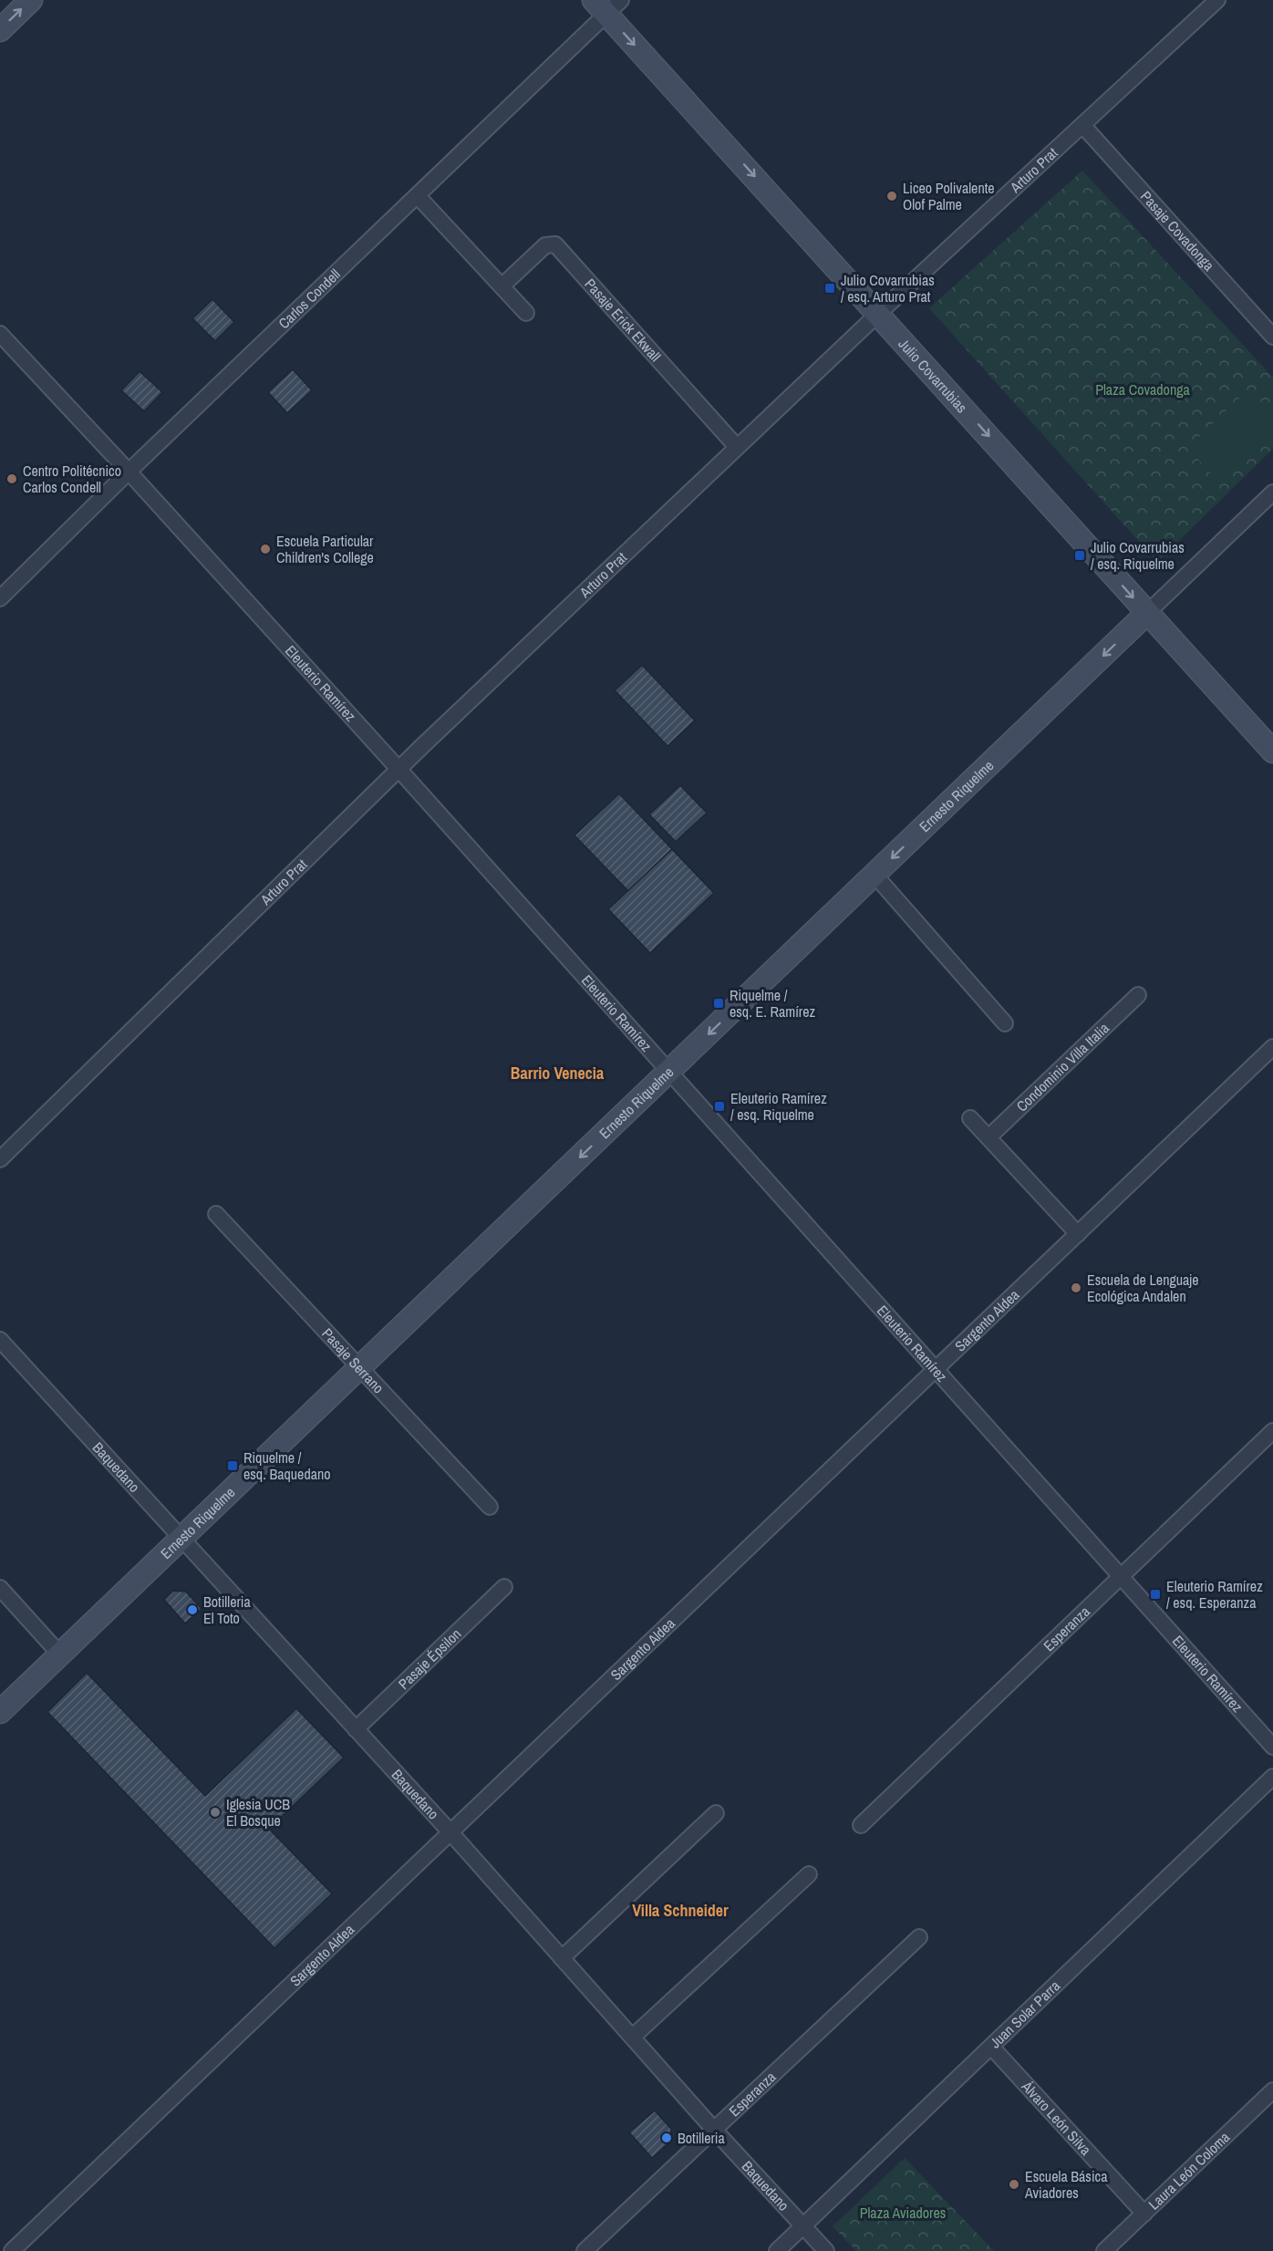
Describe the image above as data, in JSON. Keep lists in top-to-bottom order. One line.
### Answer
{"streets":{"street":["Arturo Prat","Pasaje Covadonga","Carlos Condell","Pasaje Erick Ekwall","Julio Covarrubias","Eleuterio Ramírez","Ernesto Riquelme","Condominio Villa Italia","Sargento Aldea","Pasaje Serrano","Baquedano","Esperanza","Pasaje Épsilon","Juan Solar Parra","Álvaro León Silva","Laura León Coloma"]},"crossings":[["Arturo Prat","Pasaje Covadonga"],["Arturo Prat","Pasaje Erick Ekwall"],["Arturo Prat","Julio Covarrubias"],["Arturo Prat","Eleuterio Ramírez"],["Carlos Condell","Julio Covarrubias"],["Carlos Condell","Eleuterio Ramírez"],["Julio Covarrubias","Ernesto Riquelme"],["Eleuterio Ramírez","Ernesto Riquelme"],["Eleuterio Ramírez","Sargento Aldea"],["Eleuterio Ramírez","Esperanza"],["Ernesto Riquelme","Pasaje Serrano"],["Ernesto Riquelme","Baquedano"],["Sargento Aldea","Baquedano"],["Baquedano","Esperanza"],["Baquedano","Pasaje Épsilon"],["Baquedano","Juan Solar Parra"],["Juan Solar Parra","Álvaro León Silva"],["Álvaro León Silva","Laura León Coloma"]],"one_way":["Julio Covarrubias","Ernesto Riquelme"],"districts":["Barrio Venecia","Villa Schneider"],"parks":["Plaza Covadonga","Plaza Aviadores"],"places":{"other":["Liceo Polivalente Olof Palme","Centro Politécnico Carlos Condell","Escuela Particular Children's College","Escuela de Lenguaje Ecológica Andalen","Botilleria El Toto","Iglesia UCB El Bosque","Botilleria","Escuela Básica Aviadores"],"transit":["Julio Covarrubias / esq. Arturo Prat","Julio Covarrubias / esq. Riquelme","Riquelme / esq. E. Ramírez","Eleuterio Ramírez / esq. Riquelme","Riquelme / esq. Baquedano","Eleuterio Ramírez / esq. Esperanza"]}}
